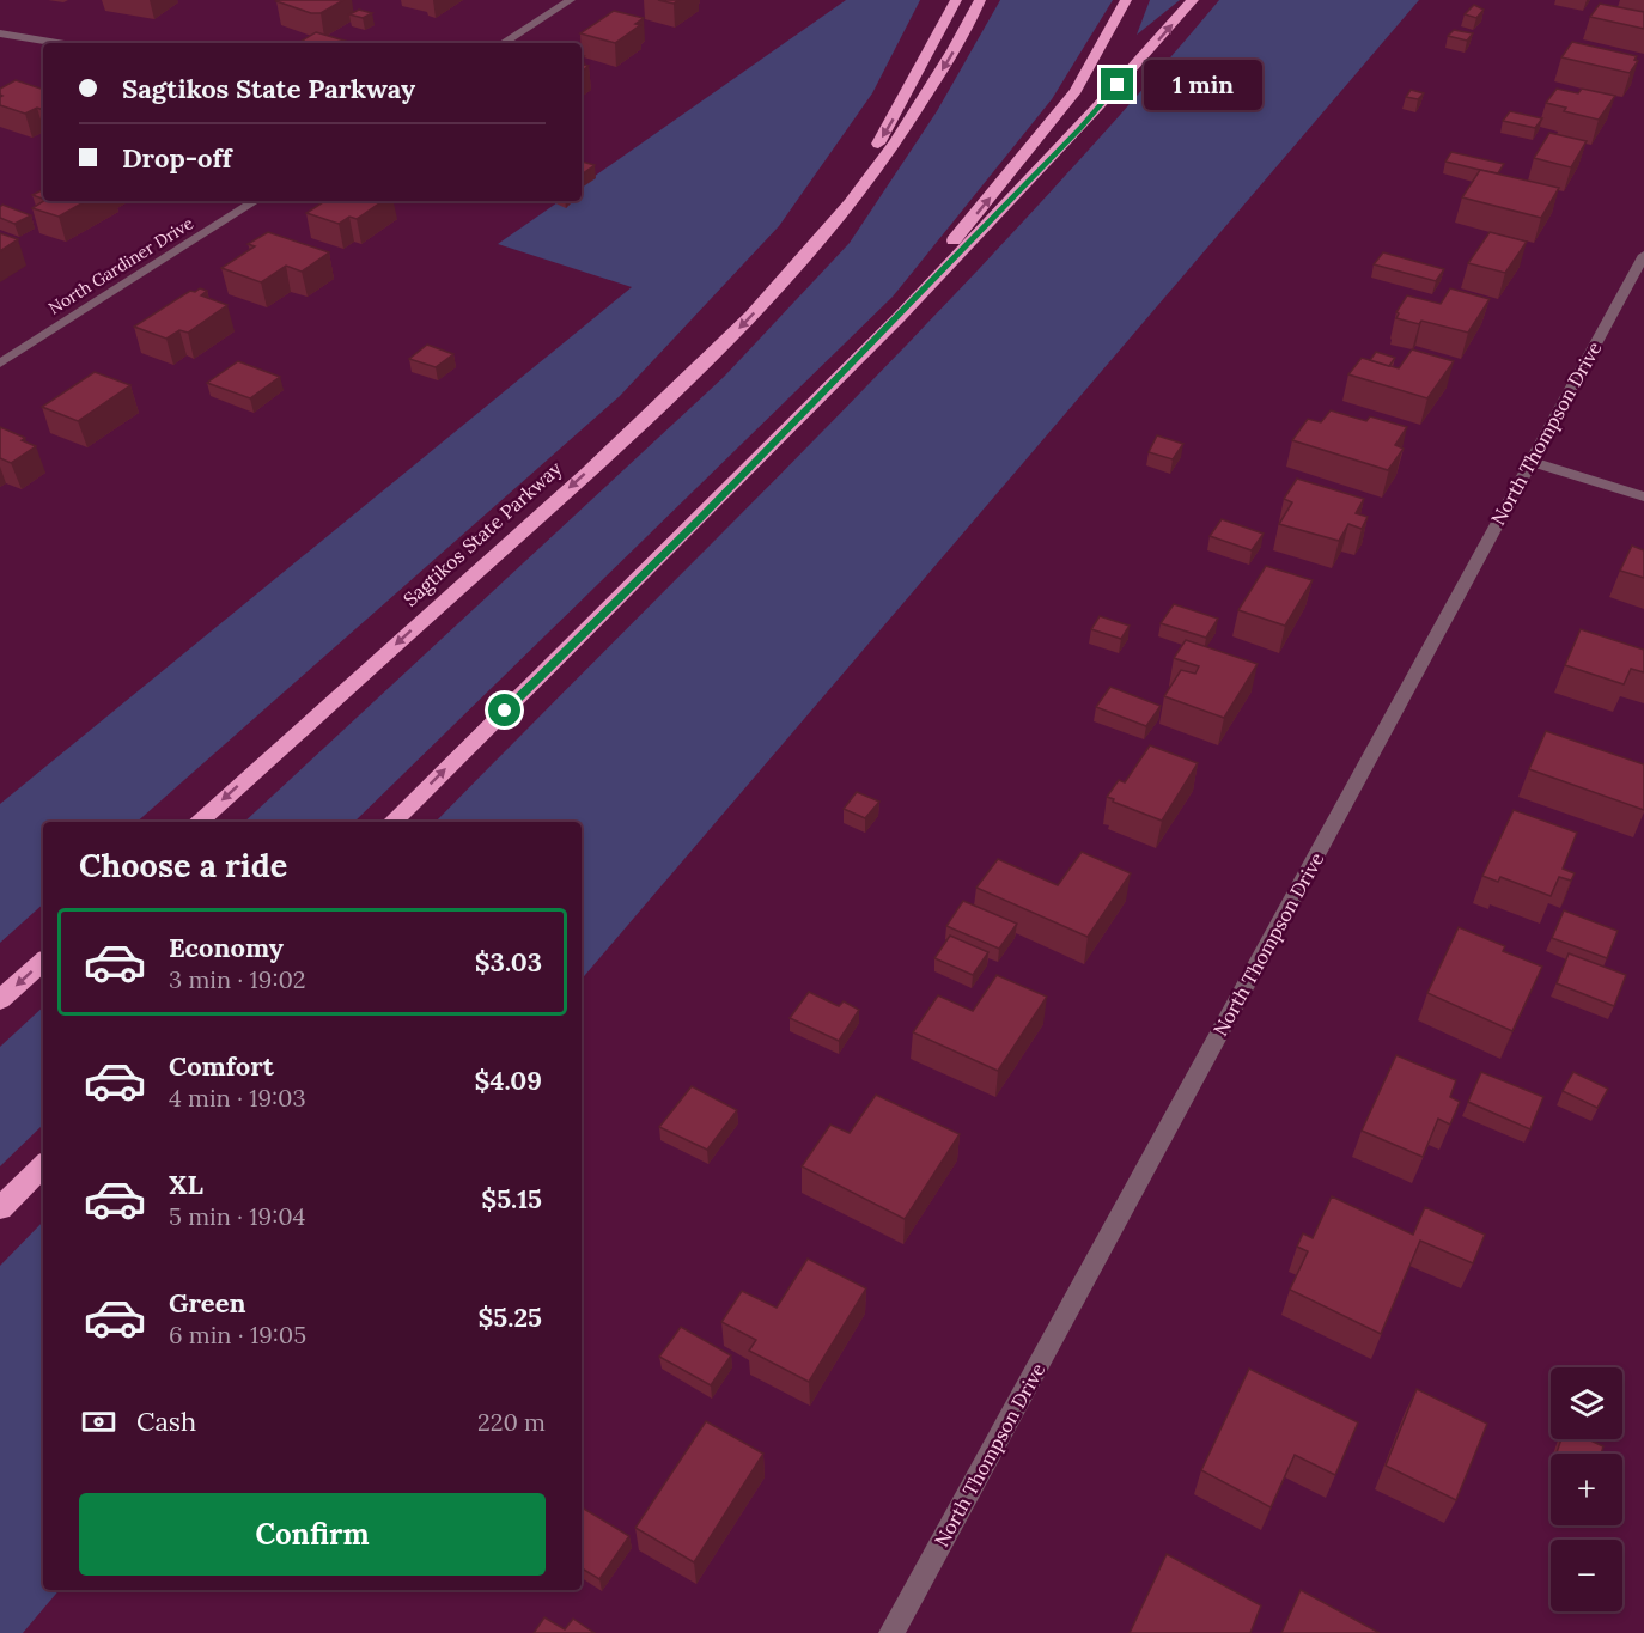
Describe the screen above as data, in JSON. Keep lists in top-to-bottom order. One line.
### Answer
{"streets":{"highway":["Sagtikos State Parkway"],"street":["North Gardiner Drive","North Thompson Drive"]},"page":{"banner":["Sagtikos State Parkway","Drop-off"],"bubble":"1 min","heading":"Choose a ride","list":[{"name":"Economy","note":"3 min · 19:02","value":"$3.03"},{"name":"Comfort","note":"4 min · 19:03","value":"$4.09"},{"name":"XL","note":"5 min · 19:04","value":"$5.15"},{"name":"Green","note":"6 min · 19:05","value":"$5.25"}],"map_buttons":["+","−"],"pay":["Cash","220 m"],"buttons":"Confirm"}}
